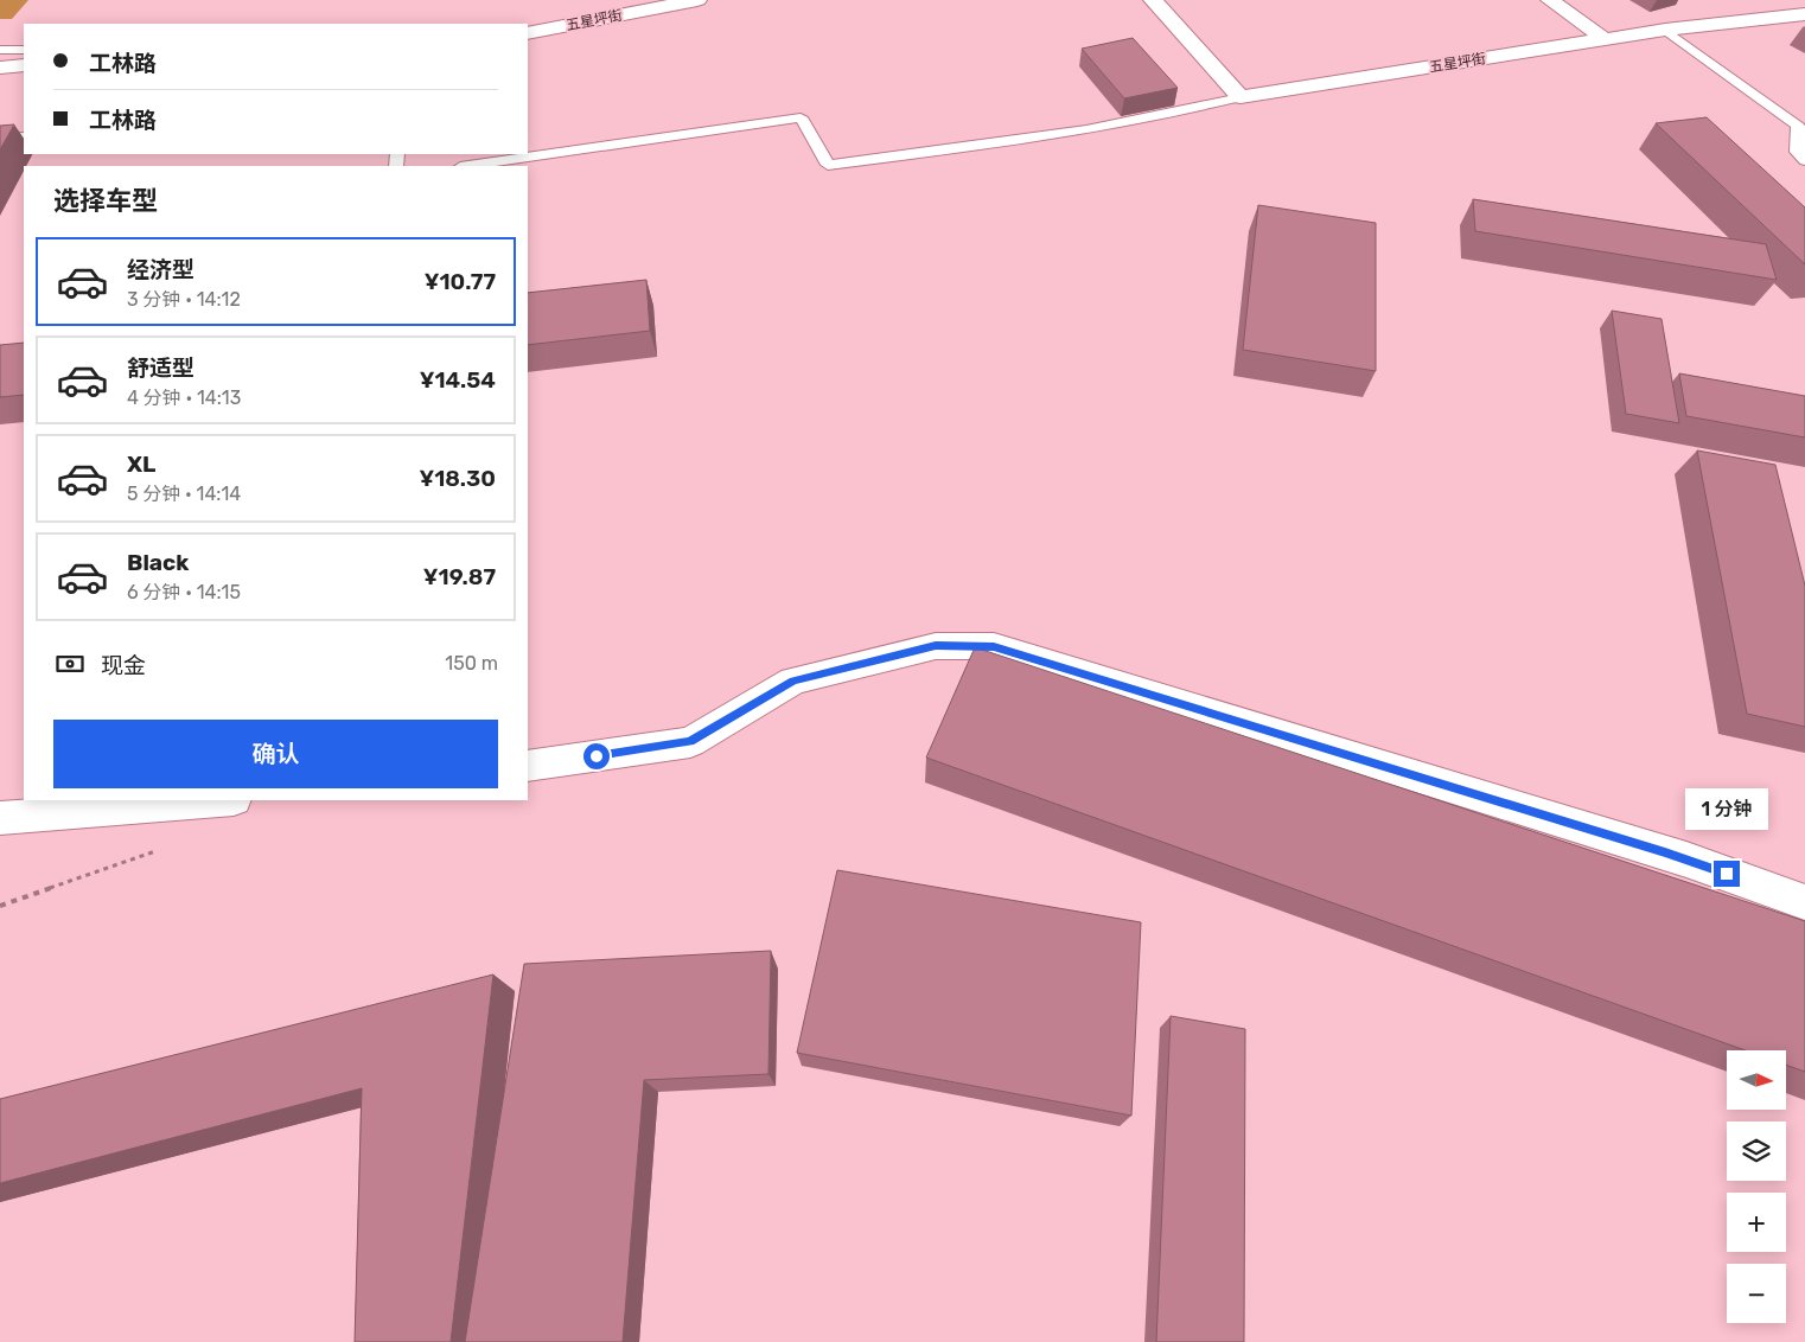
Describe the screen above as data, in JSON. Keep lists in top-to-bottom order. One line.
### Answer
{"streets":{"street":["五星坪街"]},"north":"right","page":{"banner":["工林路","工林路"],"heading":"选择车型","list":[{"name":"经济型","note":"3 分钟 · 14:12","value":"¥10.77"},{"name":"舒适型","note":"4 分钟 · 14:13","value":"¥14.54"},{"name":"XL","note":"5 分钟 · 14:14","value":"¥18.30"},{"name":"Black","note":"6 分钟 · 14:15","value":"¥19.87"}],"pay":["现金","150 m"],"buttons":"确认","bubble":"1 分钟","map_buttons":["+","−"]}}
